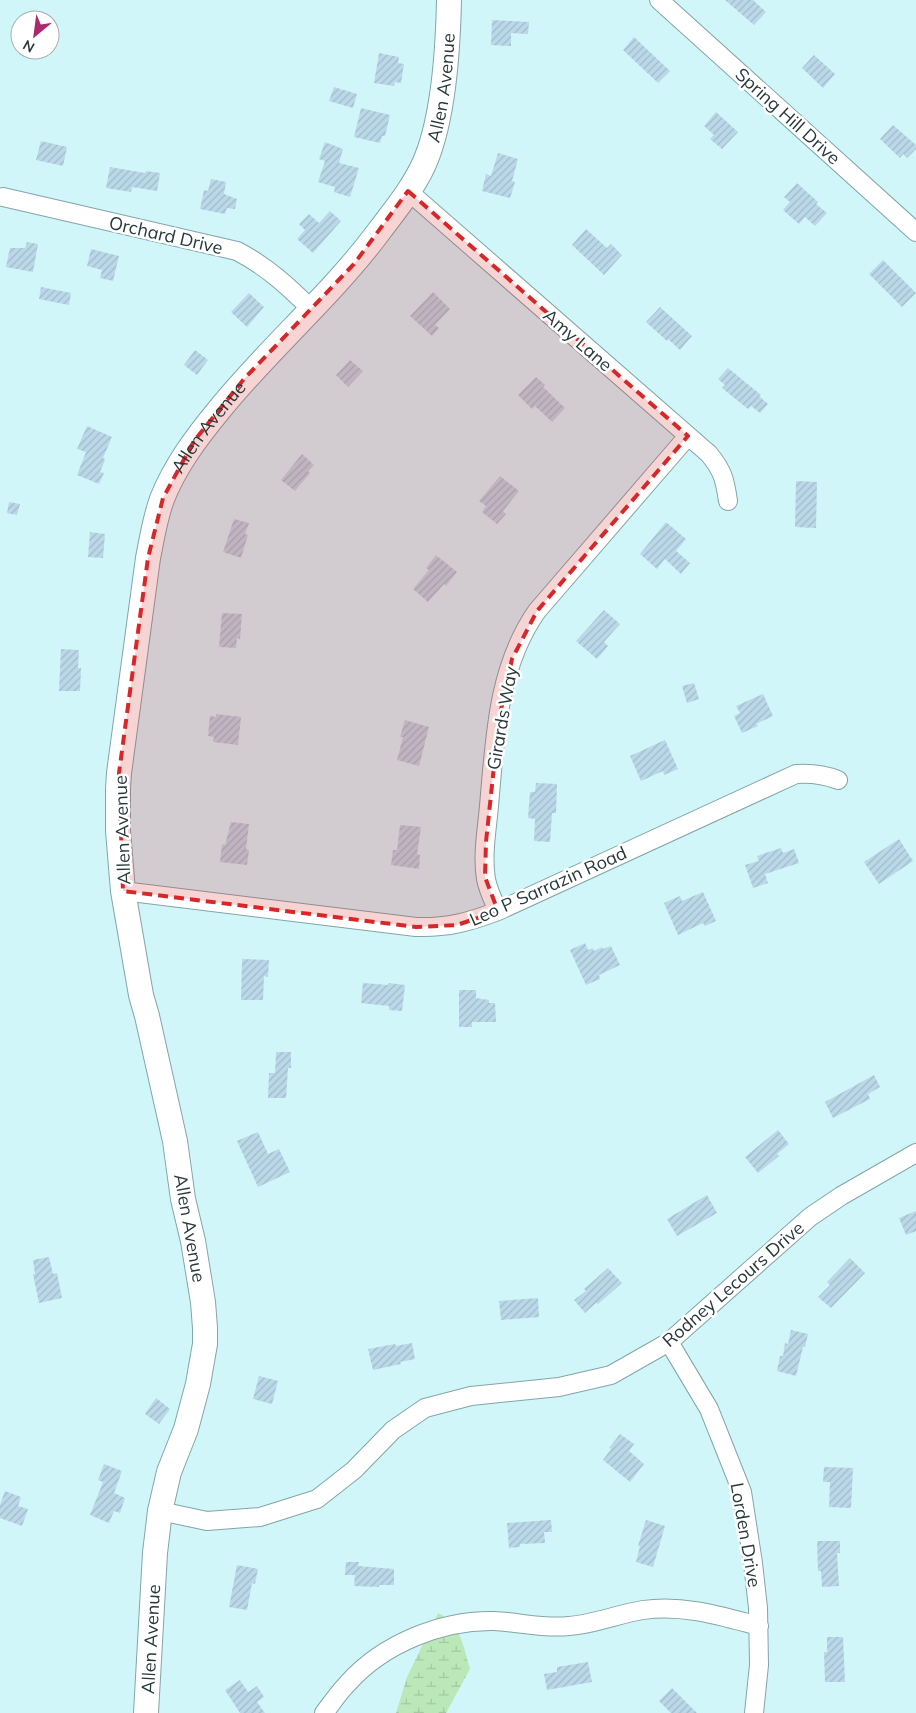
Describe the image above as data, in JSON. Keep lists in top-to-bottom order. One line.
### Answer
{"streets":{"street":["Allen Avenue","Spring Hill Drive","Orchard Drive","Amy Lane","Girards Way","Leo P Sarrazin Road","Rodney Lecours Drive","Lorden Drive"]},"crossings":[["Allen Avenue","Orchard Drive"],["Allen Avenue","Amy Lane"],["Allen Avenue","Leo P Sarrazin Road"],["Allen Avenue","Rodney Lecours Drive"],["Amy Lane","Girards Way"],["Girards Way","Leo P Sarrazin Road"],["Rodney Lecours Drive","Lorden Drive"]],"north":"bottom left"}
